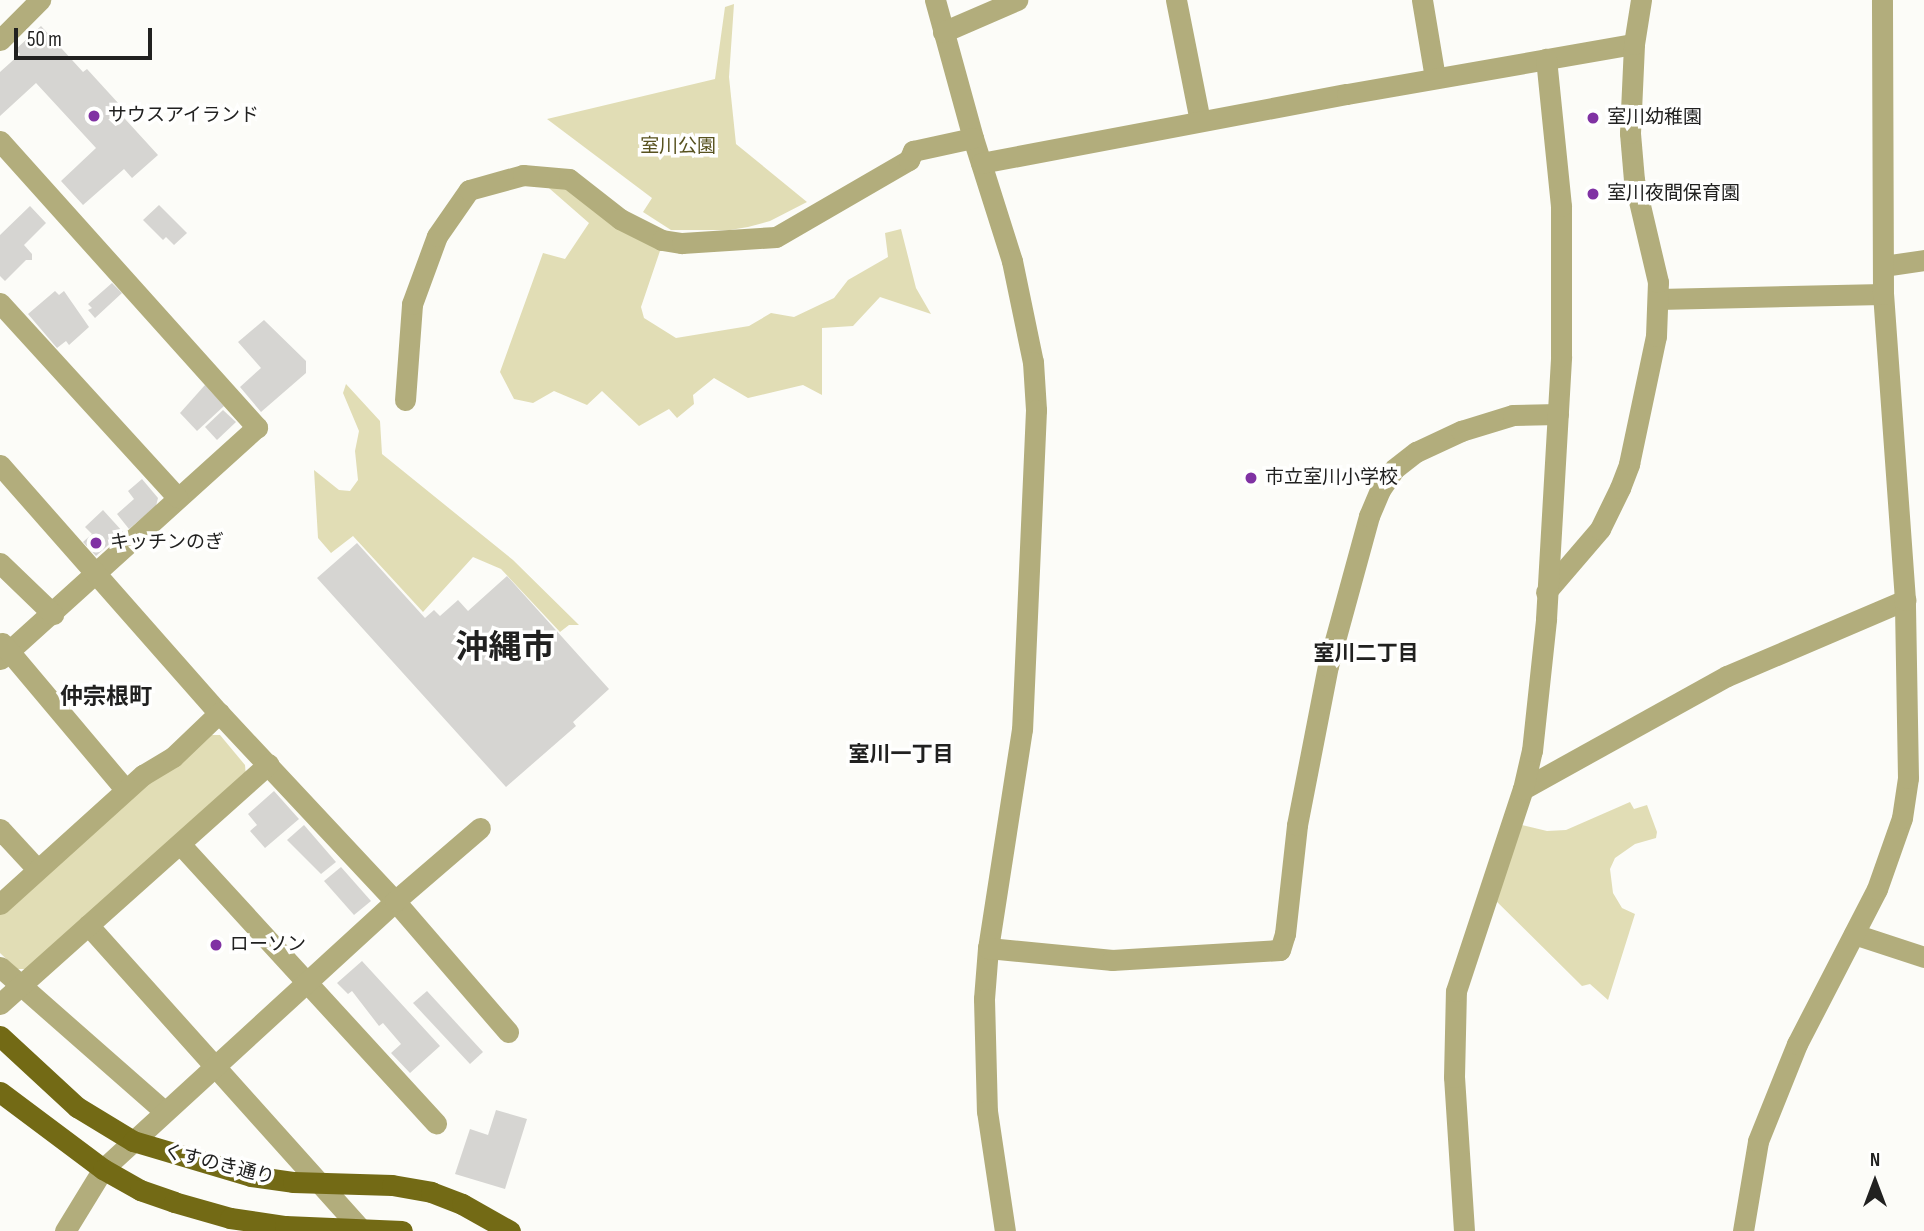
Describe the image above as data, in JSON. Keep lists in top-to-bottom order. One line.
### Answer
{"streets":{"main road":["くすのき通り"]},"districts":["沖縄市","室川二丁目","仲宗根町","室川一丁目"],"parks":["室川公園"],"places":["サウスアイランド","室川幼稚園","室川夜間保育園","市立室川小学校","キッチンのぎ","ローソン"],"scale_bar":"50 m","north":"top"}
